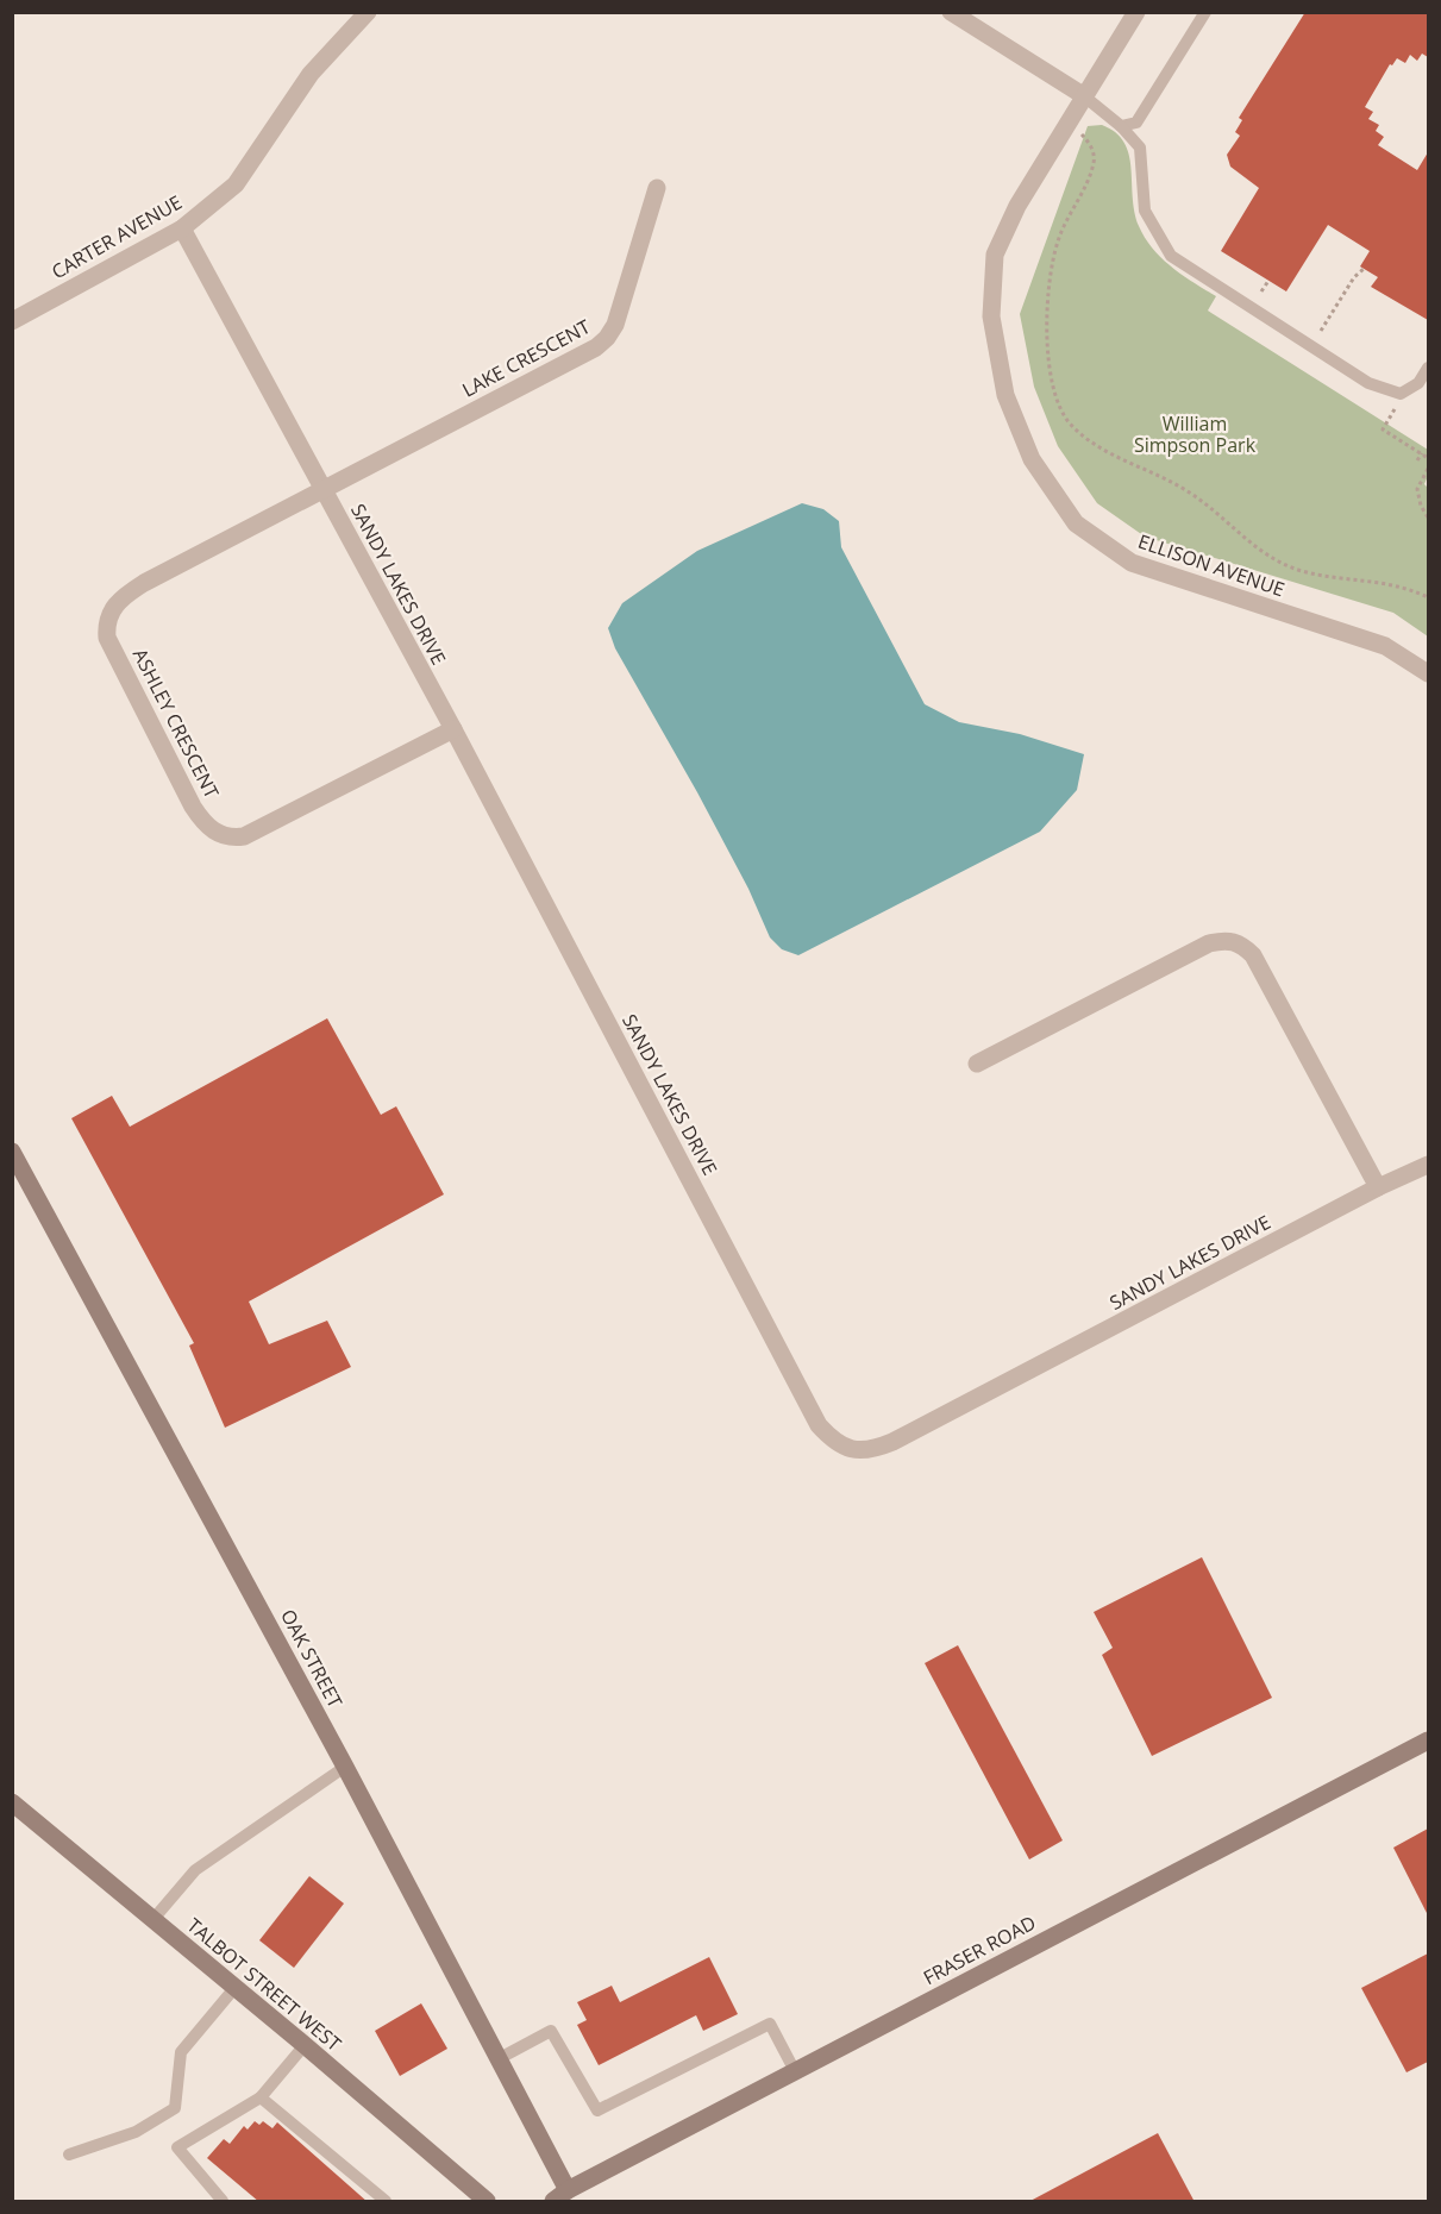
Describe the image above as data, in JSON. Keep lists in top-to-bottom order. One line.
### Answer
{"streets":{"main road":["OAK STREET","FRASER ROAD","TALBOT STREET WEST"],"street":["CARTER AVENUE","LAKE CRESCENT","ELLISON AVENUE","SANDY LAKES DRIVE","ASHLEY CRESCENT"]},"crossings":[["CARTER AVENUE","SANDY LAKES DRIVE"],["LAKE CRESCENT","SANDY LAKES DRIVE"],["LAKE CRESCENT","ASHLEY CRESCENT"],["SANDY LAKES DRIVE","ASHLEY CRESCENT"],["OAK STREET","FRASER ROAD"]],"parks":["William Simpson Park"]}
